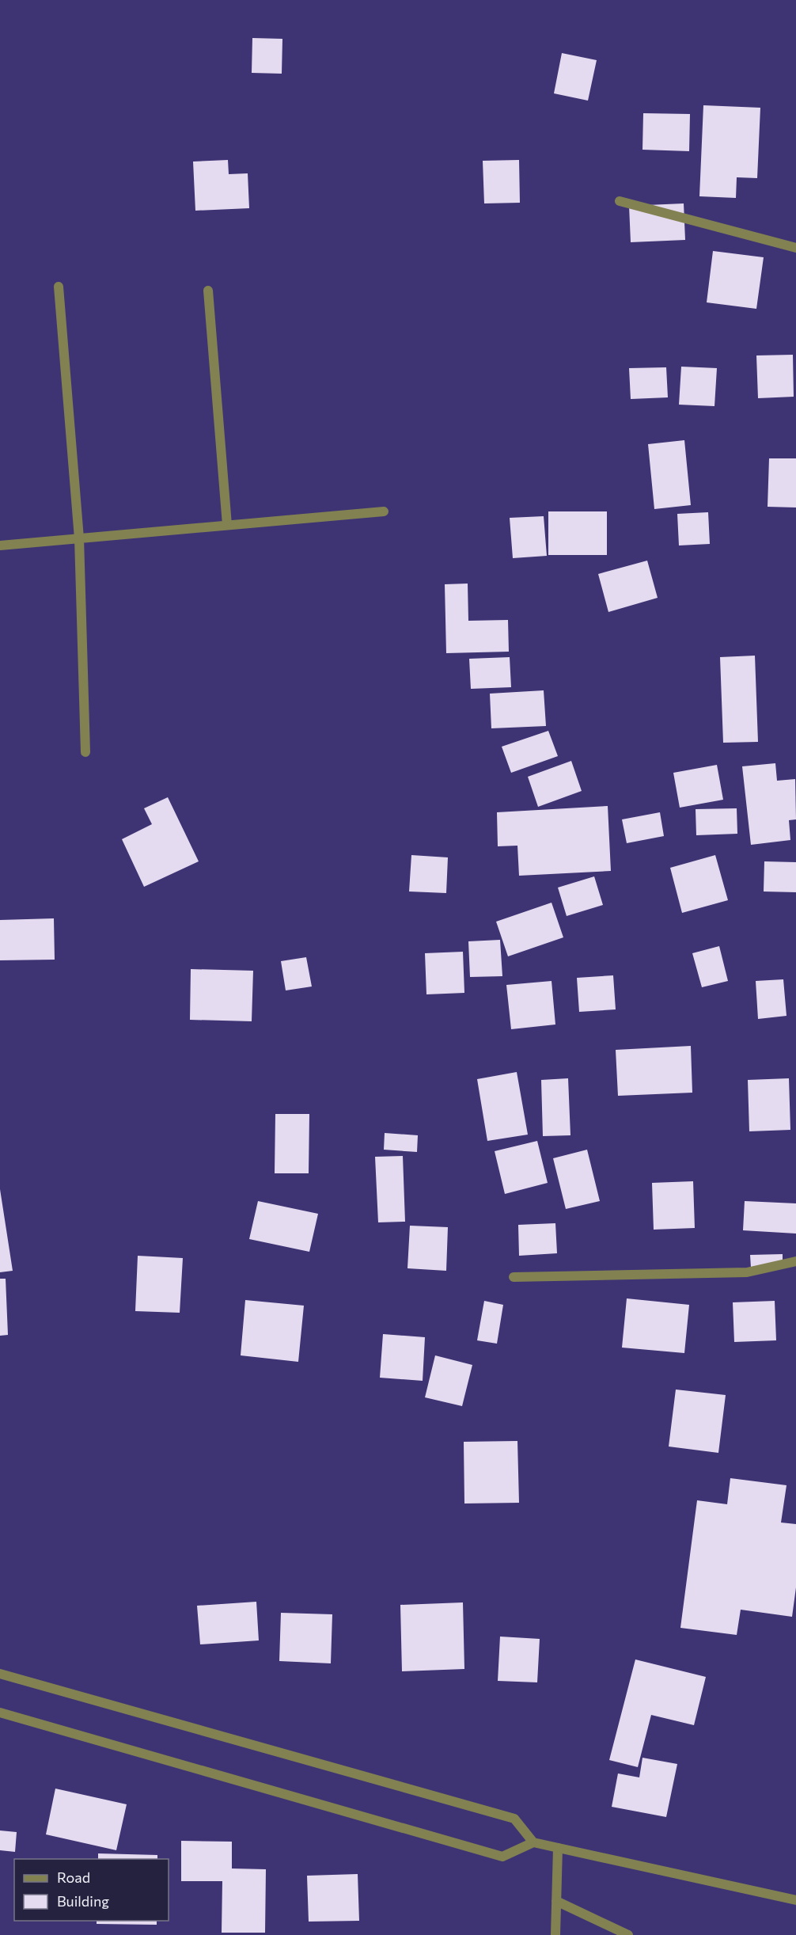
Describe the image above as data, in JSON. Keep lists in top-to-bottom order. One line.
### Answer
{"legend":["Road","Building"]}
